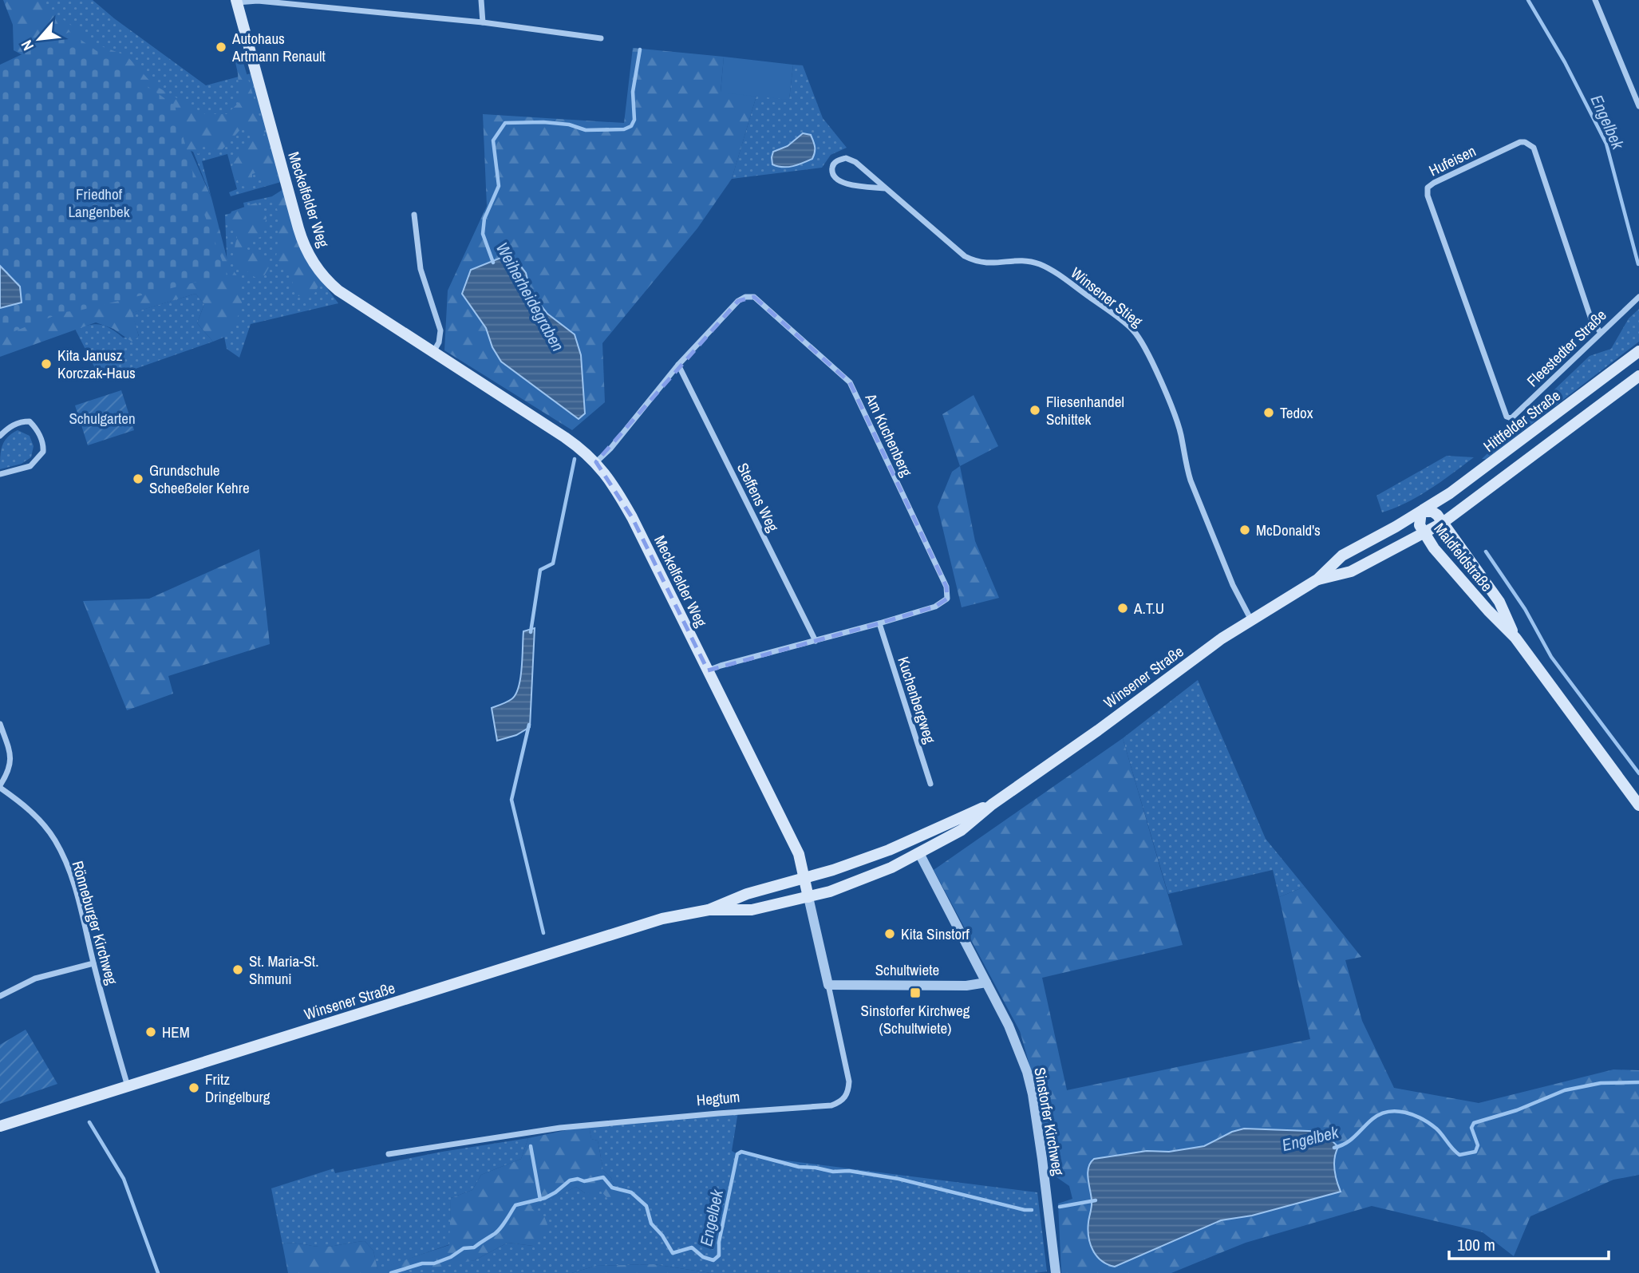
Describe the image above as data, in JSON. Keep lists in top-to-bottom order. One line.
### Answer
{"streets":{"main road":["Meckelfelder Weg","Hittfelder Straße","Maldfeldstraße","Winsener Straße"],"street":["Hufeisen","Winsener Stieg","Fleestedter Straße","Am Kuchenberg","Steffens Weg","Kuchenbergweg","Rönneburger Kirchweg","Schultwiete","Hegtum","Sinstorfer Kirchweg"]},"crossings":[["Hufeisen","Fleestedter Straße"],["Meckelfelder Weg","Am Kuchenberg"],["Meckelfelder Weg","Winsener Straße"],["Meckelfelder Weg","Hegtum"],["Winsener Stieg","Winsener Straße"],["Hittfelder Straße","Maldfeldstraße"],["Hittfelder Straße","Winsener Straße"],["Am Kuchenberg","Steffens Weg"],["Am Kuchenberg","Kuchenbergweg"],["Maldfeldstraße","Winsener Straße"],["Winsener Straße","Rönneburger Kirchweg"],["Winsener Straße","Hegtum"],["Winsener Straße","Sinstorfer Kirchweg"],["Schultwiete","Hegtum"],["Schultwiete","Sinstorfer Kirchweg"]],"water":["Engelbek","Weiherheidegraben"],"parks":["Friedhof Langenbek","Schulgarten"],"places":{"other":["Autohaus Artmann Renault","Kita Janusz Korczak-Haus","Fliesenhandel Schittek","Tedox","Grundschule Scheeßeler Kehre","McDonald's","A.T.U","Kita Sinstorf","St. Maria-St. Shmuni","HEM","Fritz Dringelburg"],"transit":["Sinstorfer Kirchweg (Schultwiete)"]},"scale_bar":"100 m","north":"bottom left"}
